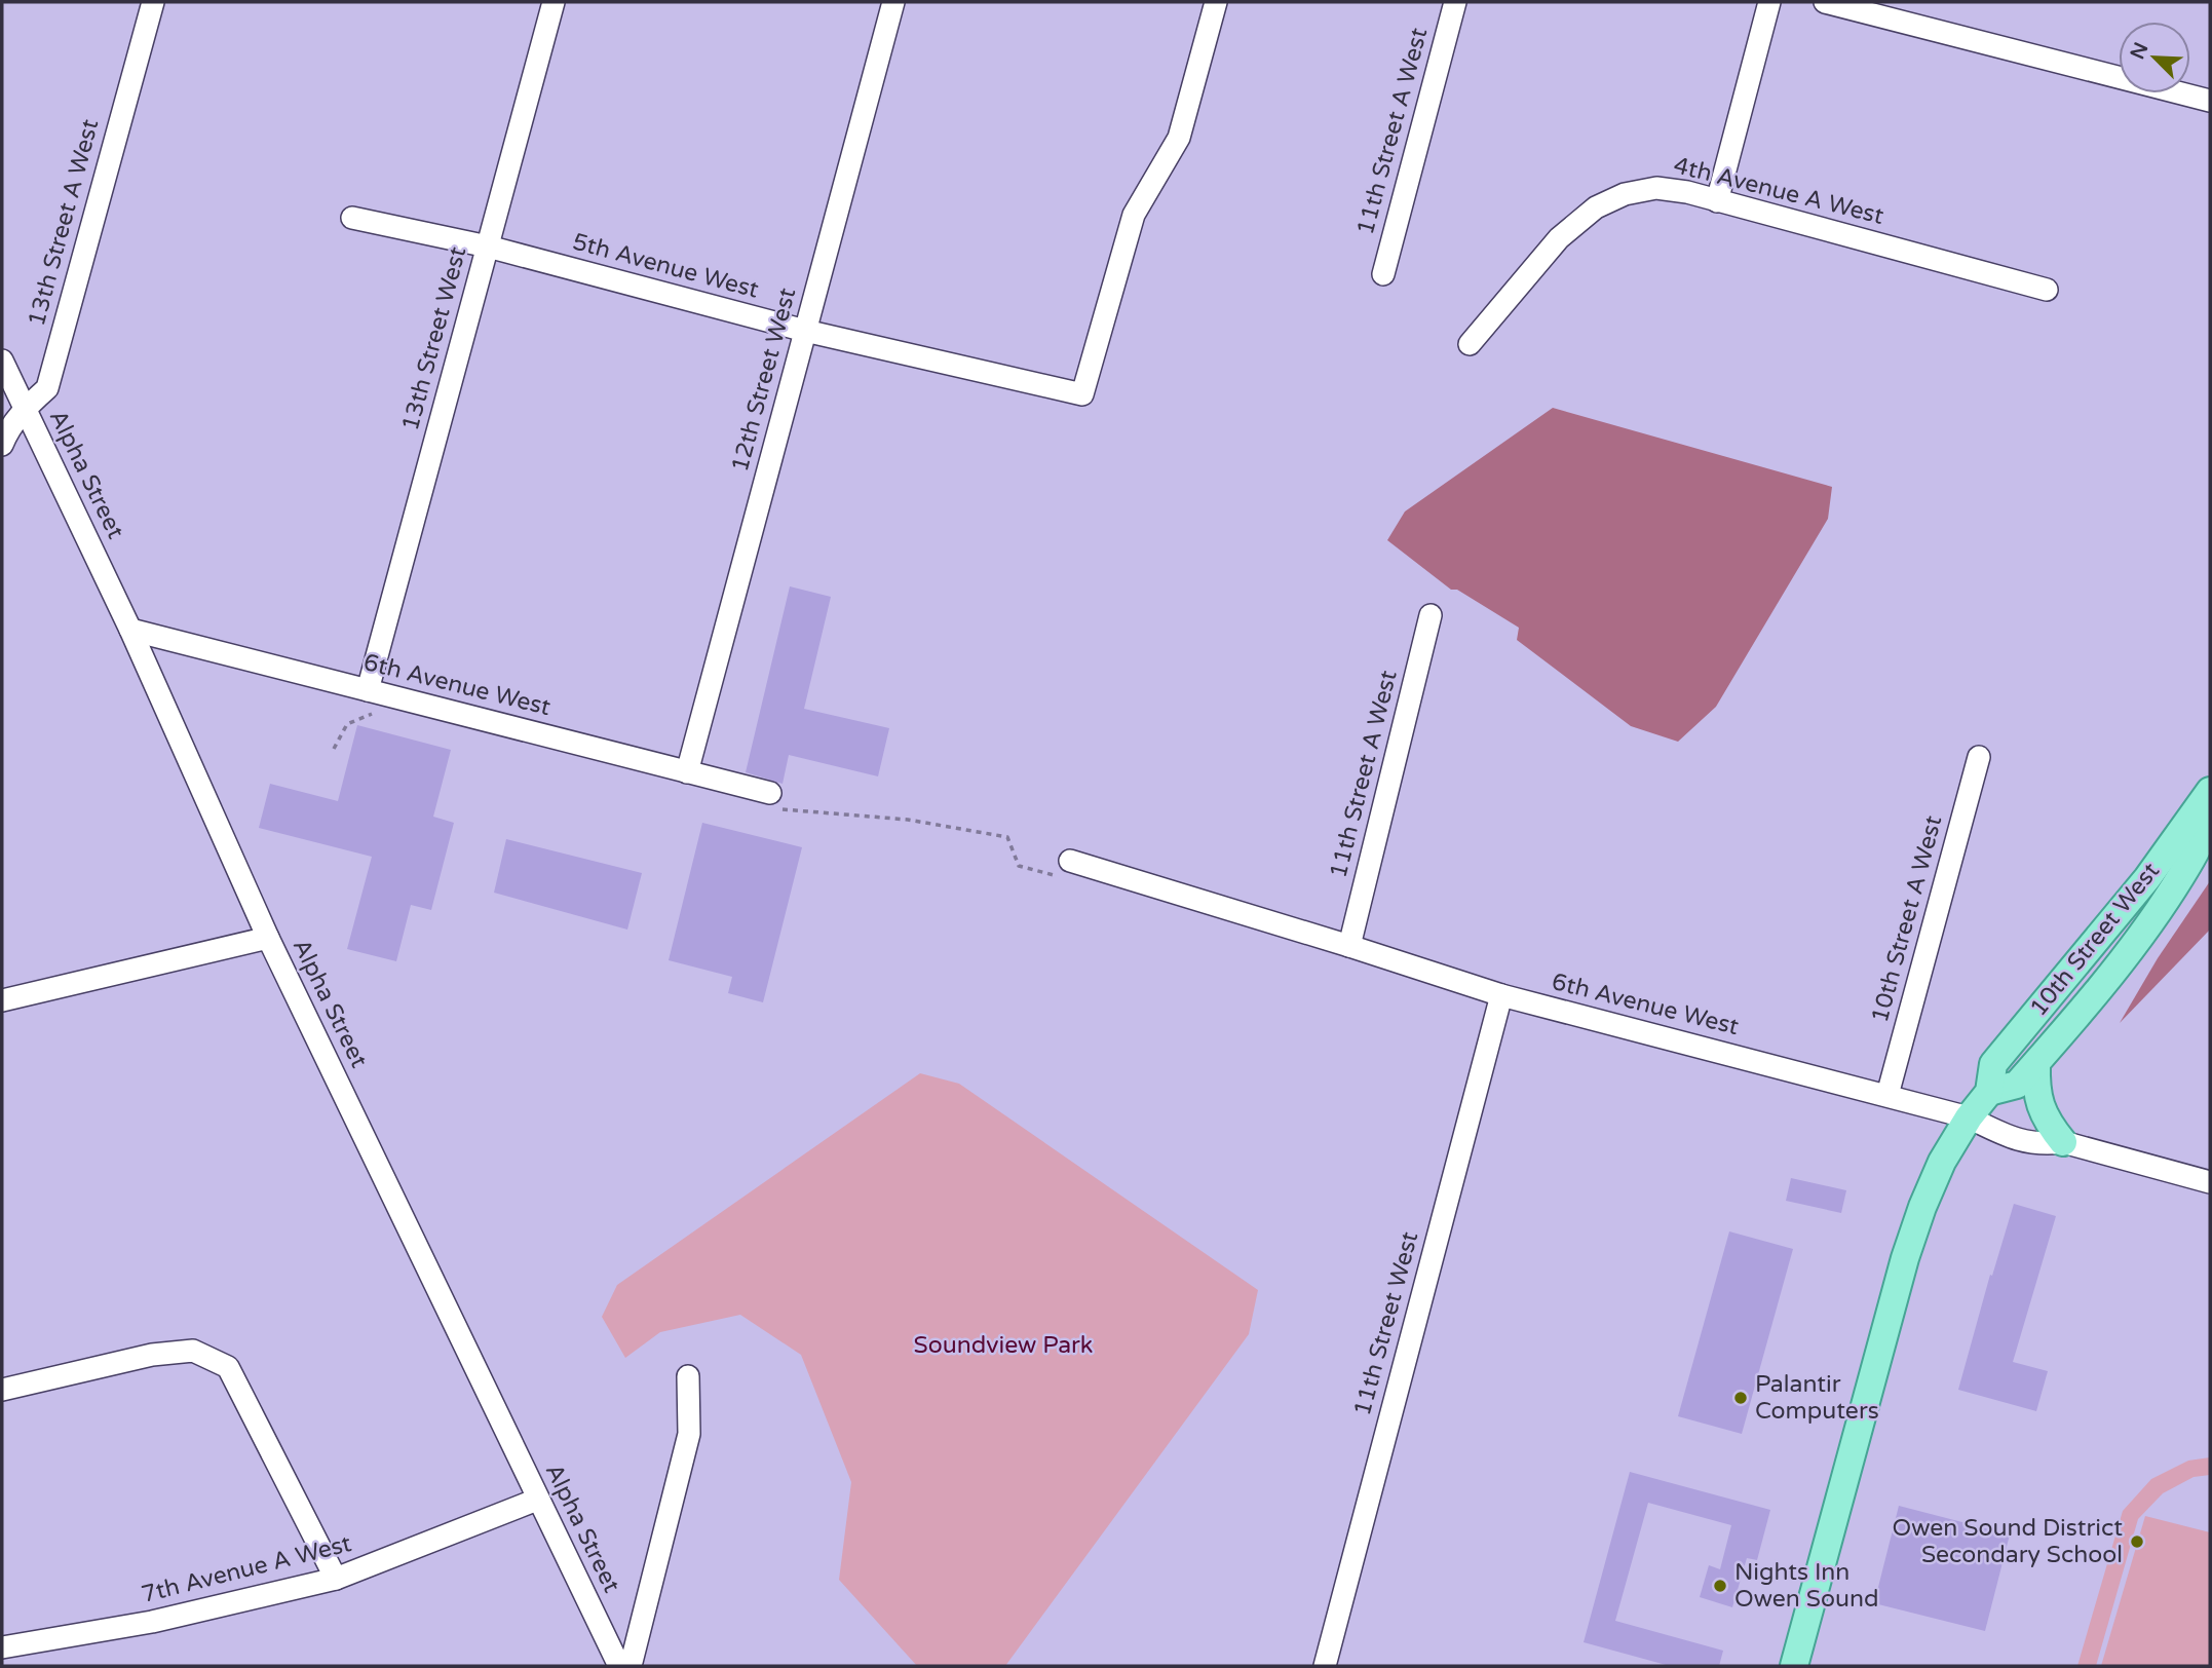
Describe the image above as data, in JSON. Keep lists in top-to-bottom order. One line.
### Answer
{"streets":{"main road":["10th Street West"],"street":["11th Street A West","4th Avenue A West","13th Street A West","5th Avenue West","13th Street West","12th Street West","Alpha Street","6th Avenue West","10th Street A West","11th Street West","7th Avenue A West"]},"crossings":[["11th Street A West","6th Avenue West"],["13th Street A West","Alpha Street"],["5th Avenue West","13th Street West"],["5th Avenue West","12th Street West"],["13th Street West","6th Avenue West"],["12th Street West","6th Avenue West"],["Alpha Street","6th Avenue West"],["Alpha Street","7th Avenue A West"],["6th Avenue West","10th Street A West"],["6th Avenue West","10th Street West"],["6th Avenue West","11th Street West"]],"parks":["Soundview Park"],"places":["Palantir Computers","Owen Sound District Secondary School","Nights Inn Owen Sound"],"north":"top left"}
